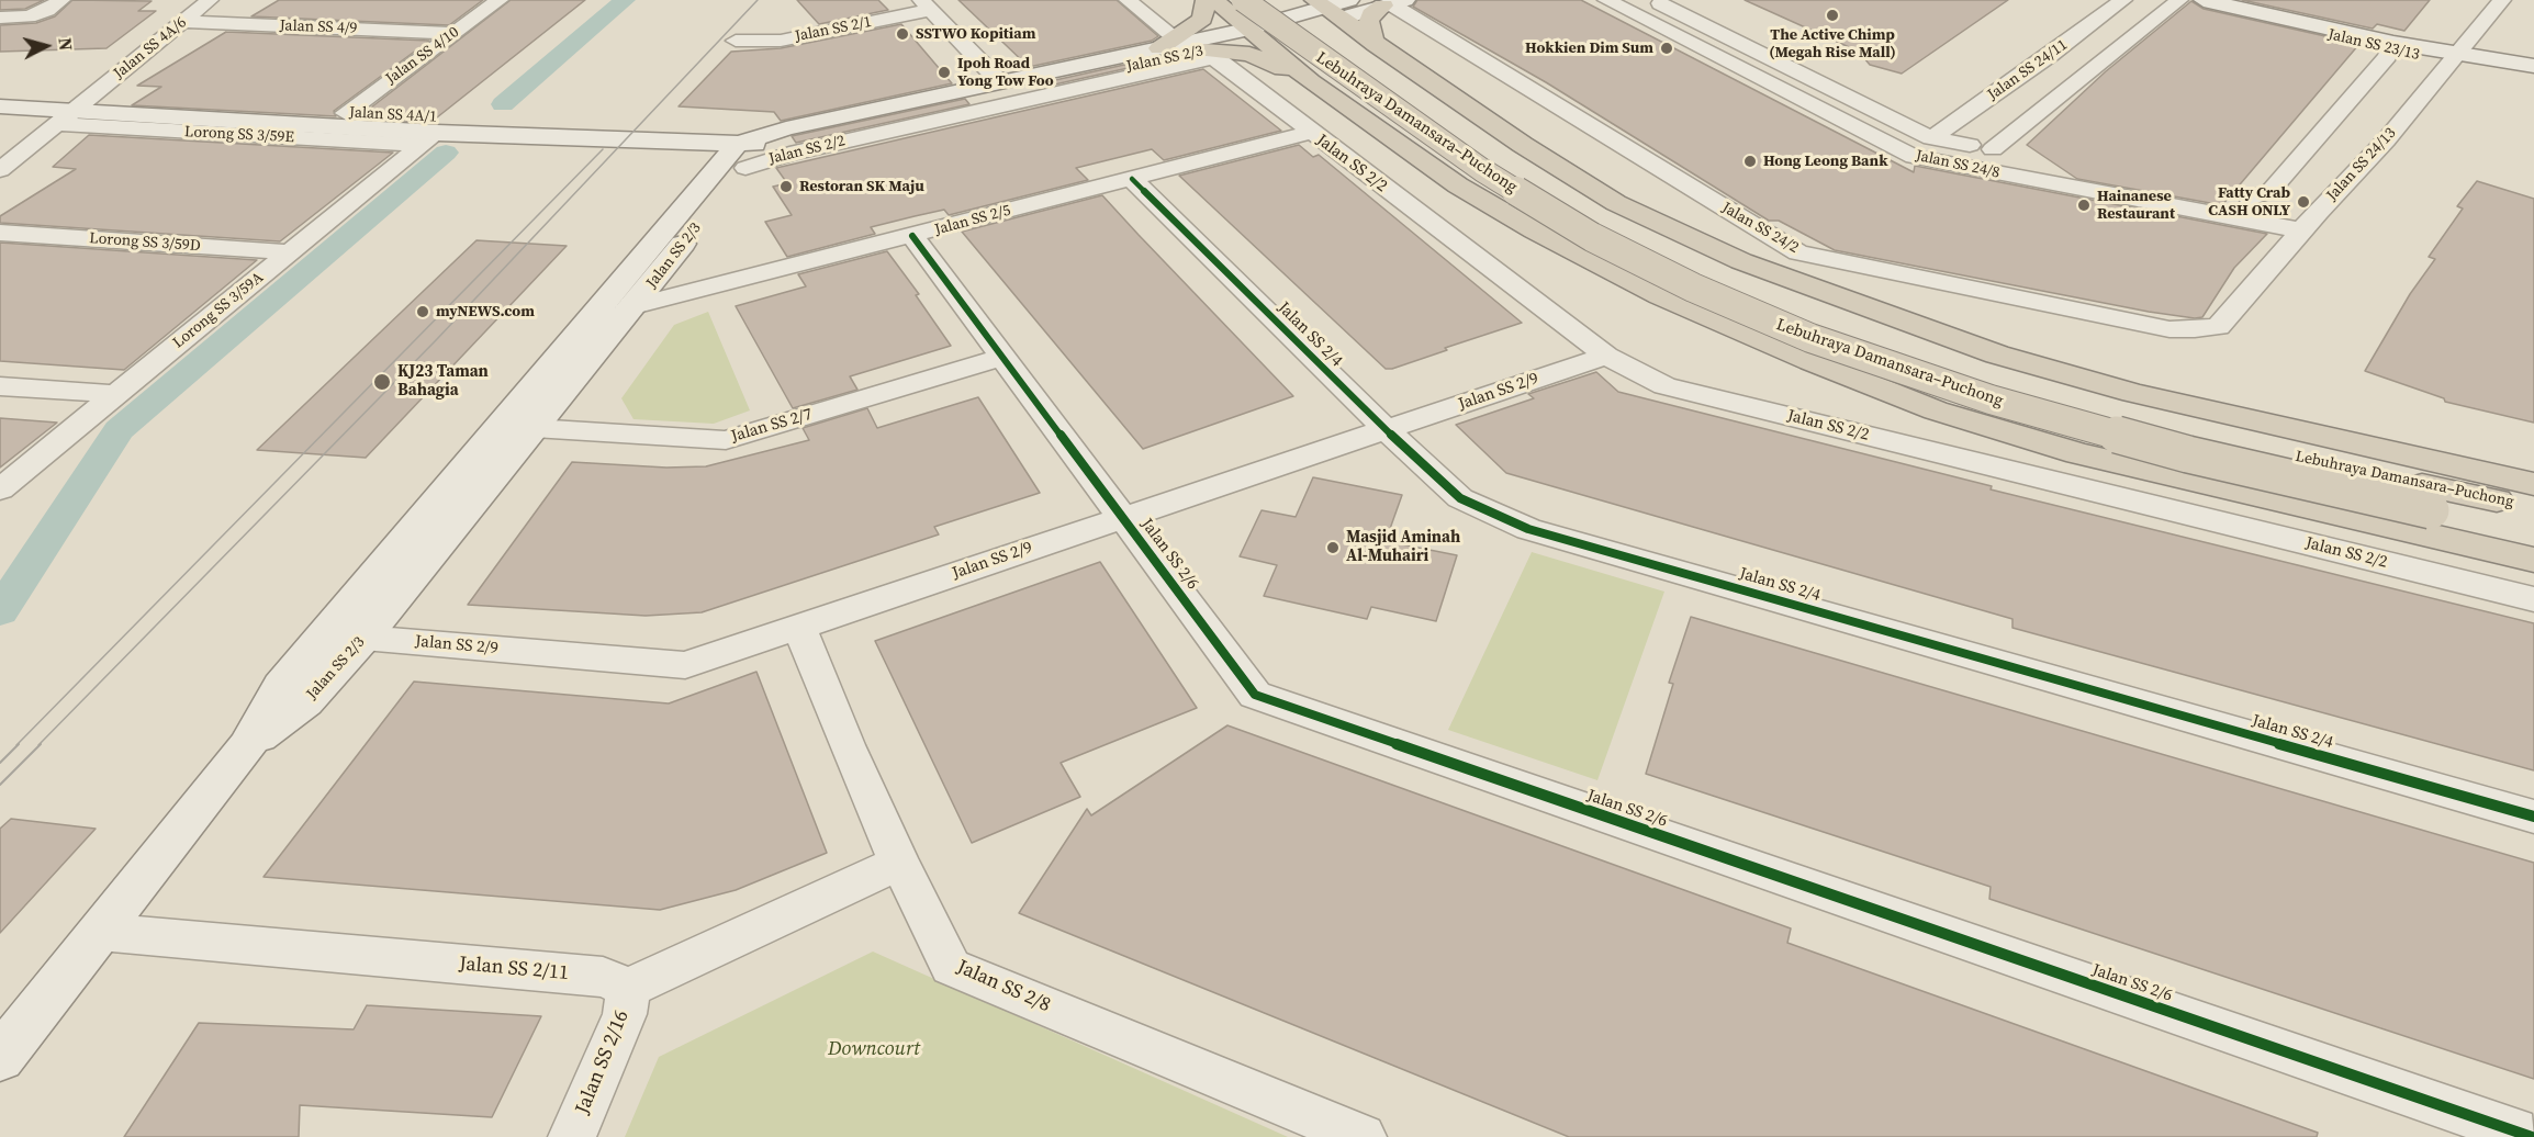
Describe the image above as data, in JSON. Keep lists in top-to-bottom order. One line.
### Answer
{"streets":{"highway":["Lebuhraya Damansara–Puchong"],"main road":["Jalan SS 23/13","Jalan SS 2/3","Jalan SS 4A/1"],"street":["Jalan SS 4/9","Jalan SS 2/1","Jalan SS 4A/6","Jalan SS 4/10","Jalan SS 24/11","Jalan SS 2/2","Jalan SS 24/8","Jalan SS 24/13","Jalan SS 2/5","Jalan SS 24/2","Lorong SS 3/59D","Lorong SS 3/59A","Jalan SS 2/4","Jalan SS 2/9","Jalan SS 2/7","Jalan SS 2/6","Jalan SS 2/11","Jalan SS 2/8","Jalan SS 2/16"]},"crossings":[["Jalan SS 4/9","Jalan SS 4A/6"],["Jalan SS 4/9","Jalan SS 4/10"],["Jalan SS 23/13","Jalan SS 24/13"],["Jalan SS 4A/6","Jalan SS 4A/1"],["Jalan SS 4/10","Jalan SS 4A/1"],["Jalan SS 2/3","Jalan SS 4A/1"],["Jalan SS 2/3","Jalan SS 2/2"],["Jalan SS 2/3","Jalan SS 2/5"],["Jalan SS 2/3","Jalan SS 2/9"],["Jalan SS 2/3","Jalan SS 2/7"],["Jalan SS 2/3","Jalan SS 2/11"],["Jalan SS 24/11","Jalan SS 24/8"],["Jalan SS 4A/1","Lorong SS 3/59A"],["Jalan SS 2/2","Jalan SS 2/5"],["Jalan SS 2/2","Jalan SS 2/9"],["Jalan SS 24/8","Jalan SS 24/13"],["Jalan SS 24/13","Jalan SS 24/2"],["Jalan SS 2/5","Jalan SS 2/4"],["Jalan SS 2/5","Jalan SS 2/6"],["Lorong SS 3/59D","Lorong SS 3/59A"],["Jalan SS 2/4","Jalan SS 2/9"],["Jalan SS 2/9","Jalan SS 2/6"],["Jalan SS 2/9","Jalan SS 2/8"],["Jalan SS 2/7","Jalan SS 2/6"],["Jalan SS 2/11","Jalan SS 2/16"]],"parks":["Downcourt"],"places":["The Active Chimp (Megah Rise Mall)","SSTWO Kopitiam","Hokkien Dim Sum","Ipoh Road Yong Tow Foo","Hong Leong Bank","Restoran SK Maju","Fatty Crab CASH ONLY","Hainanese Restaurant","myNEWS.com","KJ23 Taman Bahagia","Masjid Aminah Al-Muhairi"],"north":"right"}
